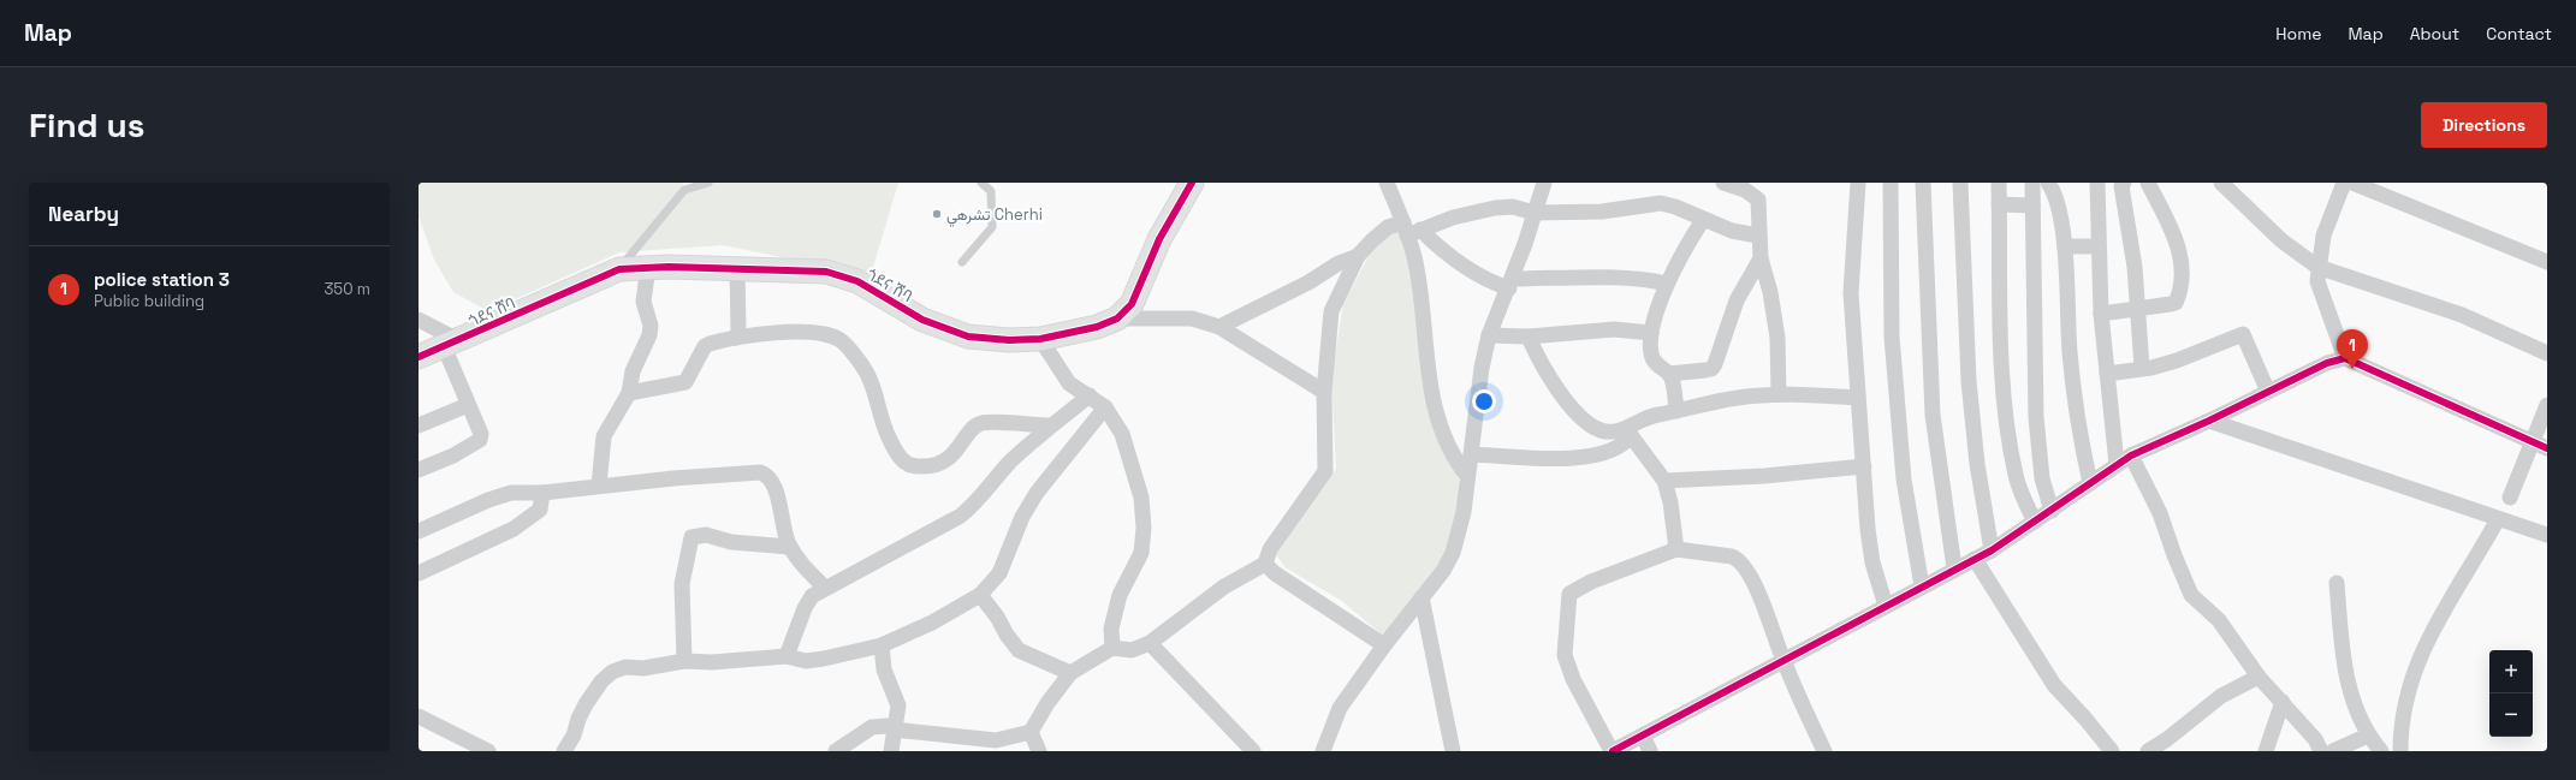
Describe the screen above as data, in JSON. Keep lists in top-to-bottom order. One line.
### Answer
{"streets":{"street":["ጎደና ሸባ"]},"places":["تشرهي Cherhi"],"page":{"header":"Map","nav":["Home","Map","About","Contact"],"buttons":"Directions","title":"Find us","heading":"Nearby","list":[{"mark":"1","name":"police station 3","note":"Public building","value":"350 m"}],"pins":"1","map_buttons":["+","−"]}}
